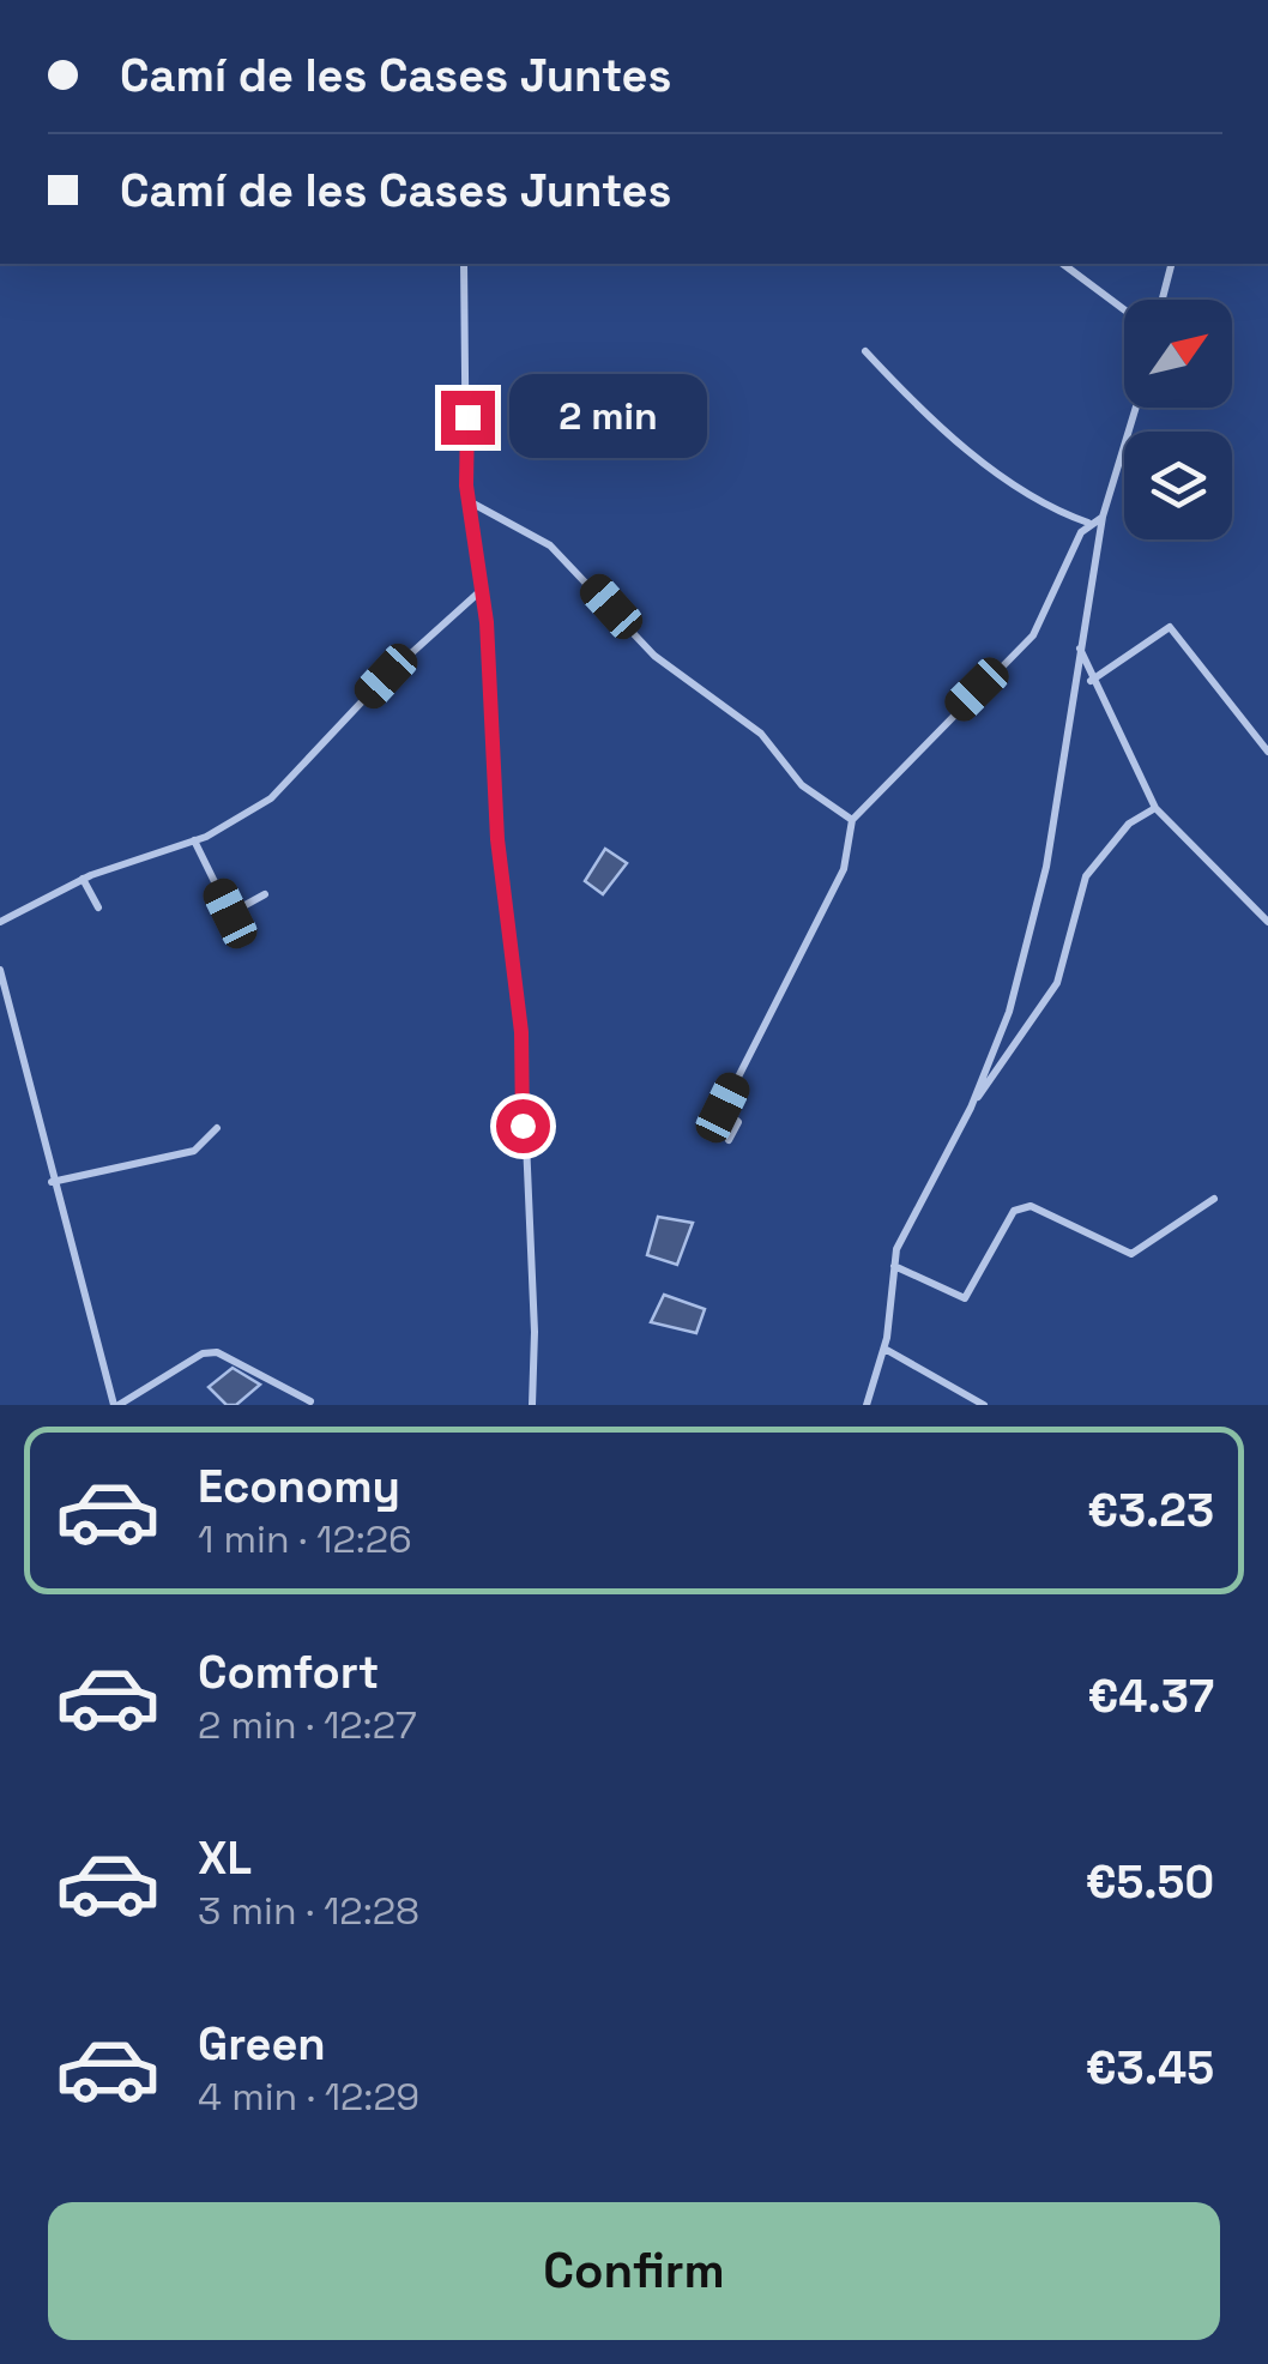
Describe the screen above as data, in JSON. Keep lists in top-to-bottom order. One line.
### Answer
{"north":"top right","page":{"banner":["Camí de les Cases Juntes","Camí de les Cases Juntes"],"bubble":"2 min","list":[{"name":"Economy","note":"1 min · 12:26","value":"€3.23"},{"name":"Comfort","note":"2 min · 12:27","value":"€4.37"},{"name":"XL","note":"3 min · 12:28","value":"€5.50"},{"name":"Green","note":"4 min · 12:29","value":"€3.45"}],"buttons":"Confirm"}}
